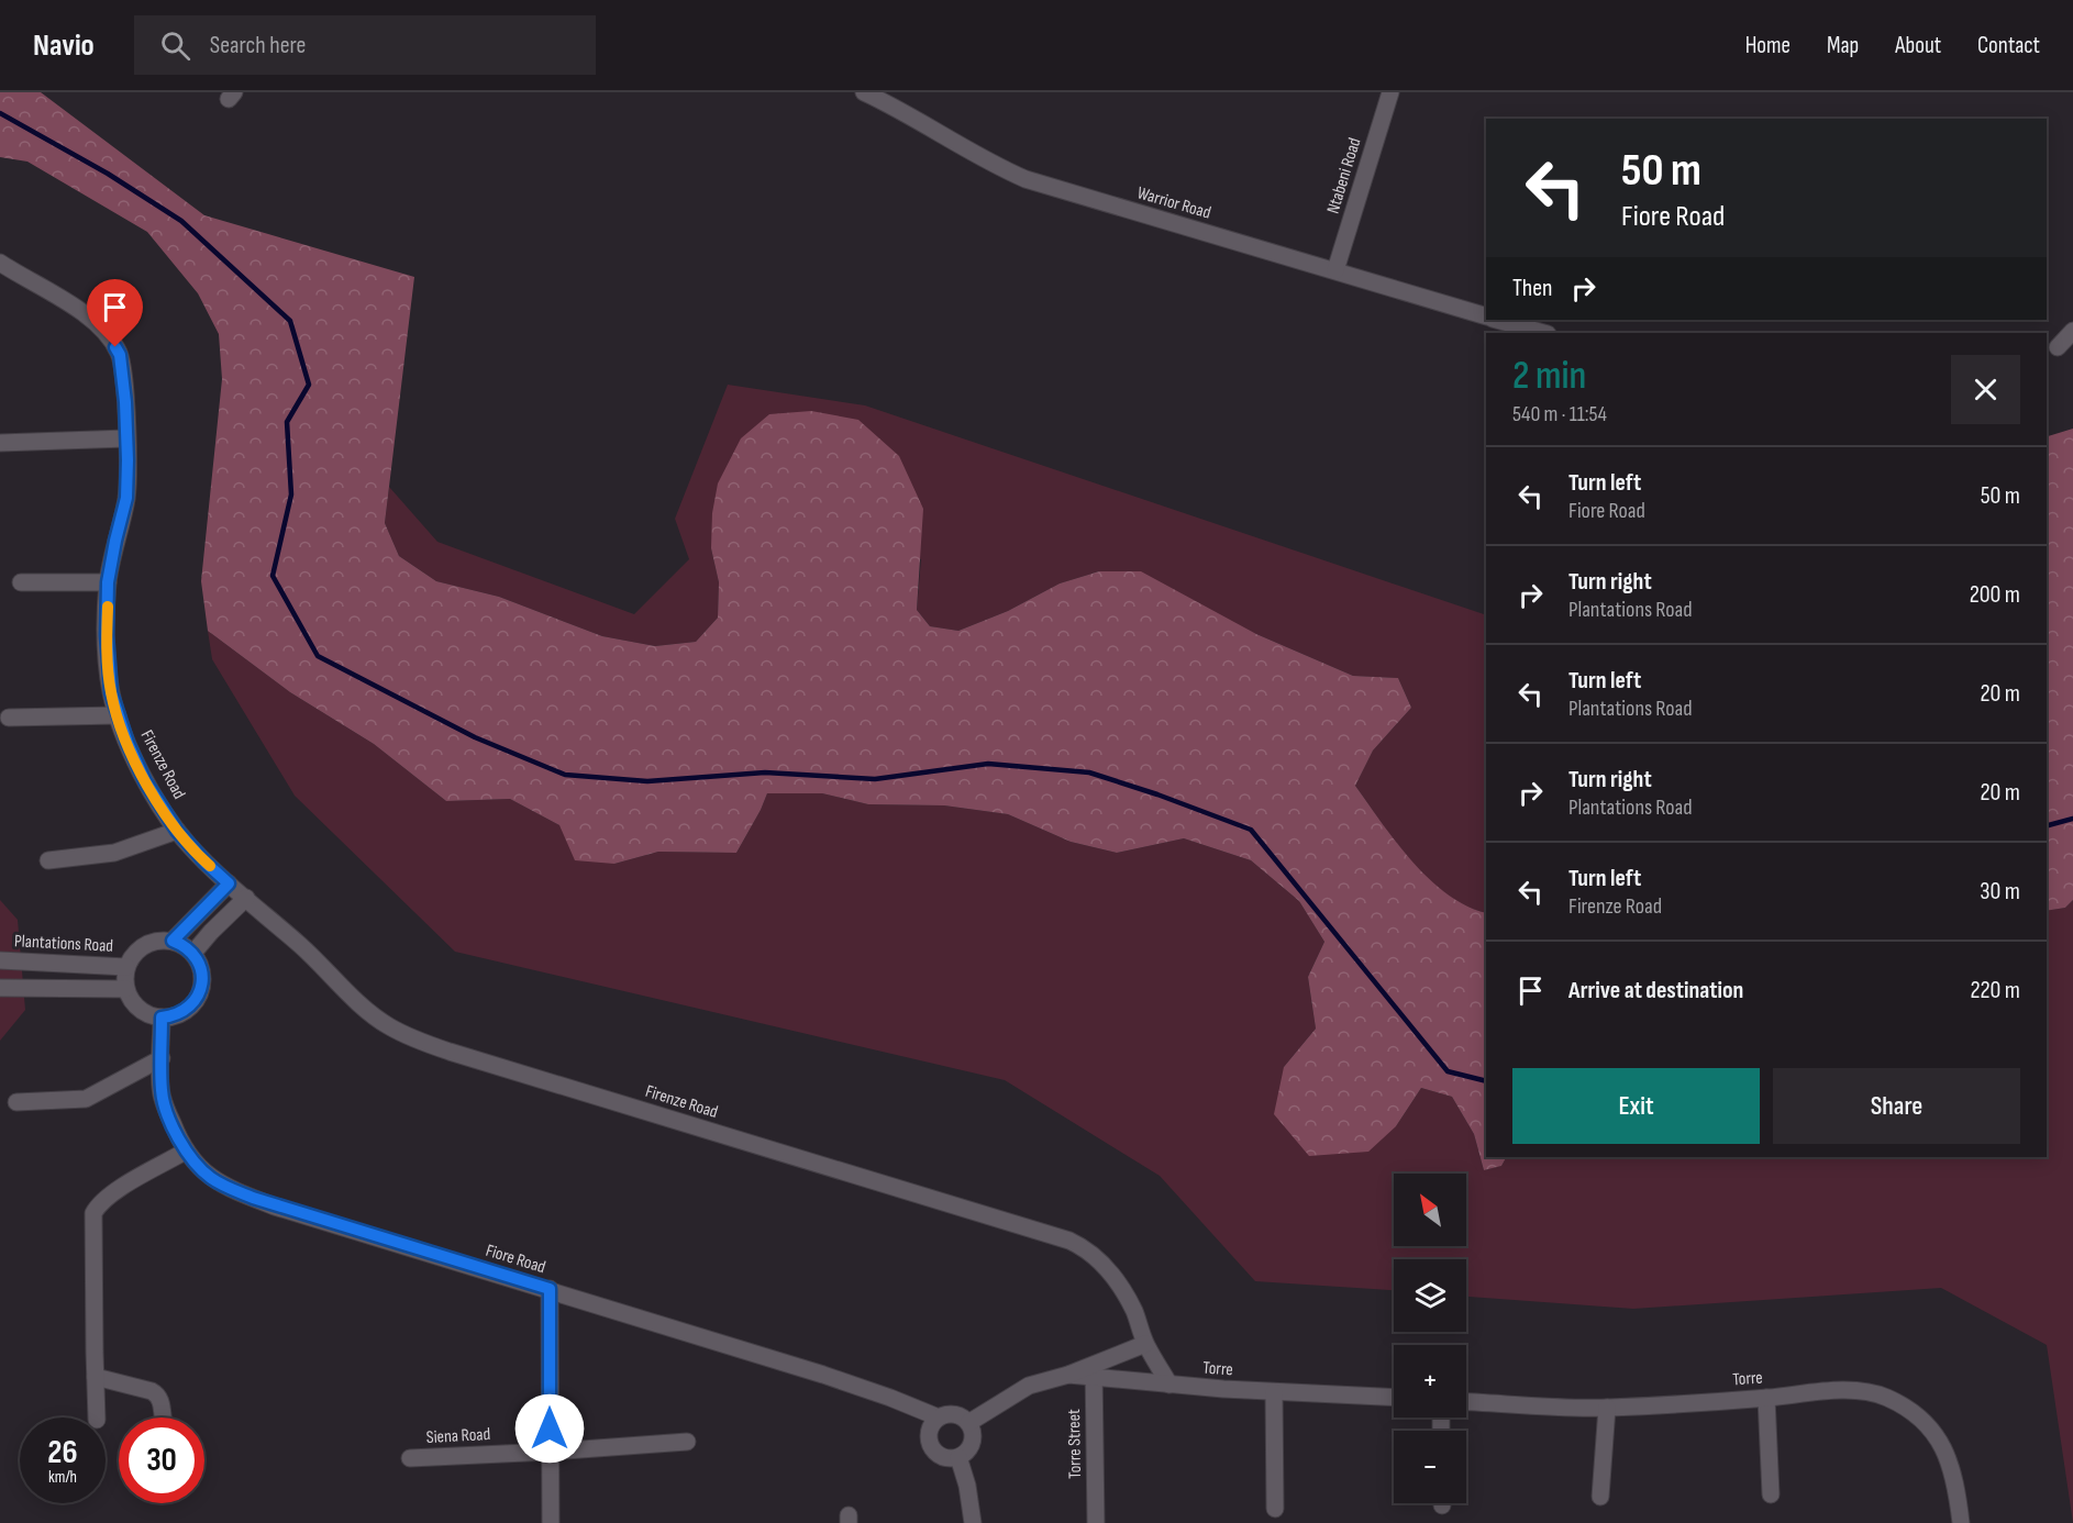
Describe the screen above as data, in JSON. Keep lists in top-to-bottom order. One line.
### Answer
{"streets":{"street":["Ntabeni Road","Warrior Road","Firenze Road","Plantations Road","Fiore Road","Torre","Siena Road","Torre Street"]},"crossings":[["Ntabeni Road","Warrior Road"],["Firenze Road","Torre"],["Plantations Road","Fiore Road"],["Fiore Road","Torre"],["Torre","Torre Street"]],"north":"top left","page":{"header":"Navio","search":"Search here","nav":["Home","Map","About","Contact"],"turn":["50 m","Fiore Road"],"then":"Then","heading":["2 min","540 m · 11:54"],"list":[{"name":"Turn left","note":"Fiore Road","value":"50 m"},{"name":"Turn right","note":"Plantations Road","value":"200 m"},{"name":"Turn left","note":"Plantations Road","value":"20 m"},{"name":"Turn right","note":"Plantations Road","value":"20 m"},{"name":"Turn left","note":"Firenze Road","value":"30 m"},{"name":"Arrive at destination","value":"220 m"}],"buttons":["Exit","Share"],"map_buttons":["+","−"],"speed":"26 km/h","limit":"30"}}
